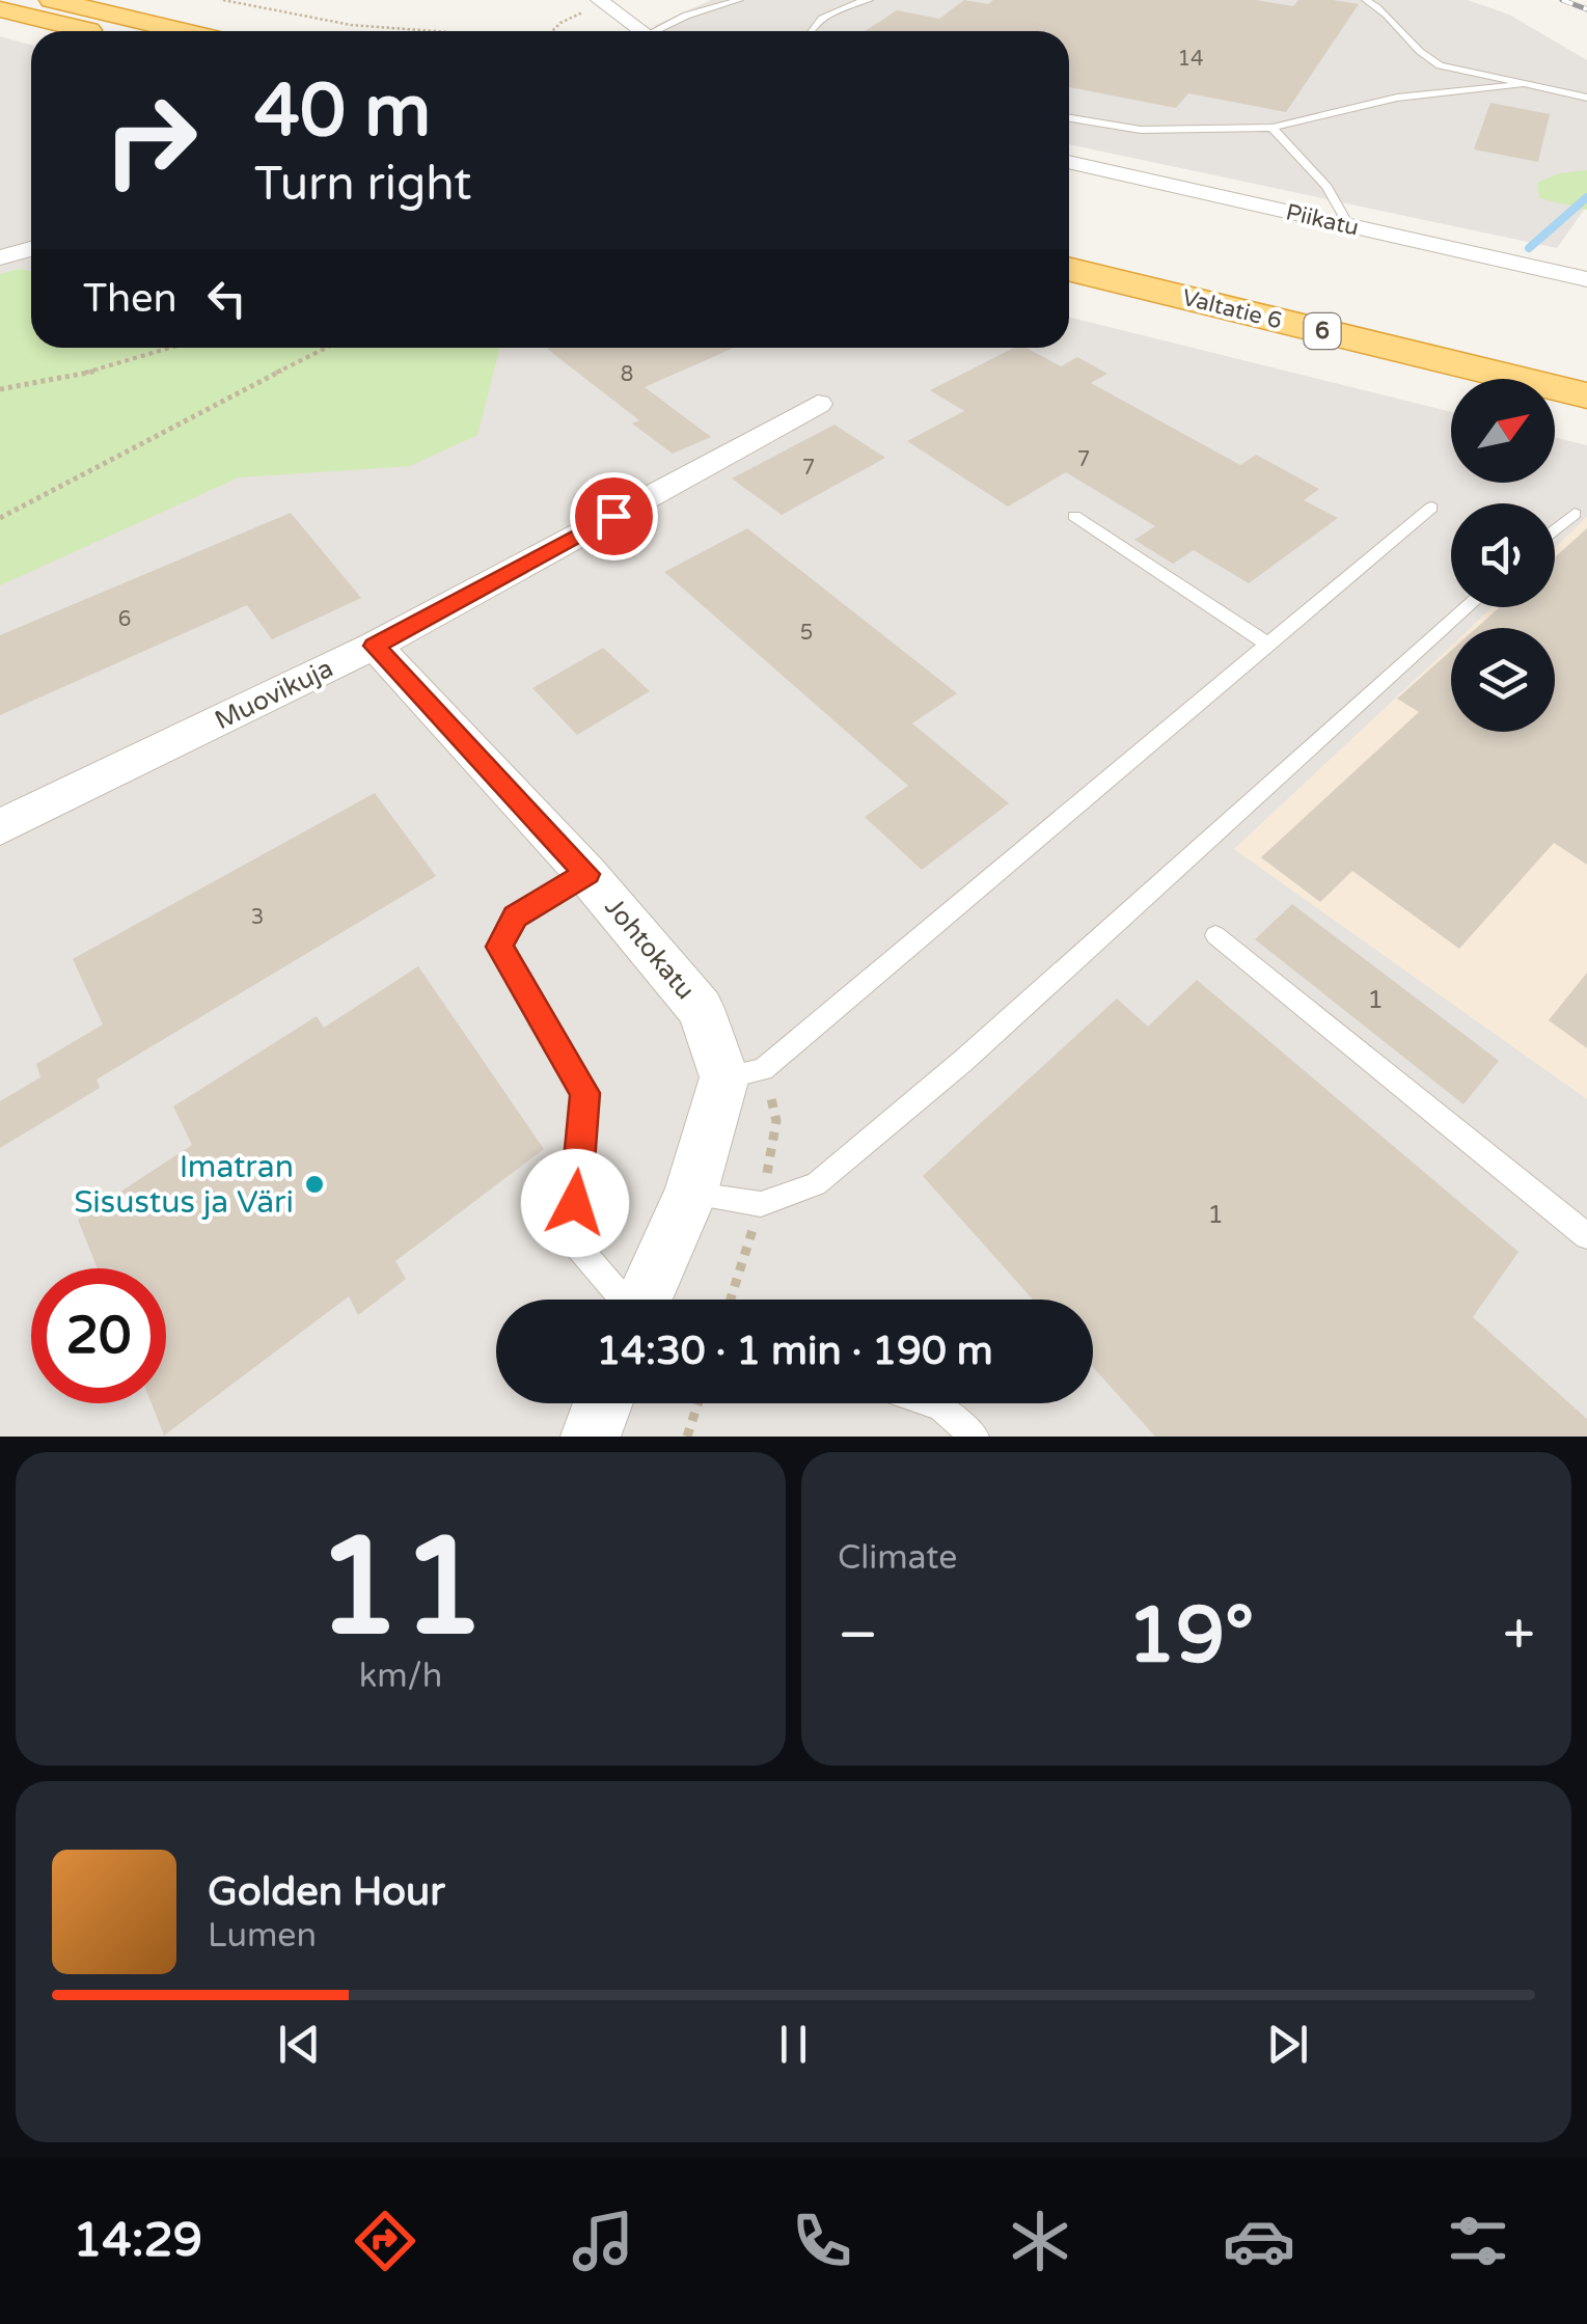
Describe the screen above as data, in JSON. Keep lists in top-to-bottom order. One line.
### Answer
{"streets":{"highway":["Valtatie 6","6"],"street":["Piikatu","Muovikuja","Johtokatu"]},"crossings":[["Muovikuja","Johtokatu"]],"places":["Imatran Sisustus ja Väri"],"house_numbers":["14","8","7","7","6","5","3","1","1"],"north":"top right","page":{"turn":["40 m","Turn right"],"then":"Then","limit":"20","trip":"14:30 · 1 min · 190 m","tile":[["11","km/h"],"Climate"],"heat":["−","19°","+"],"song":["Golden Hour","Lumen"],"tabs":"14:29"}}
